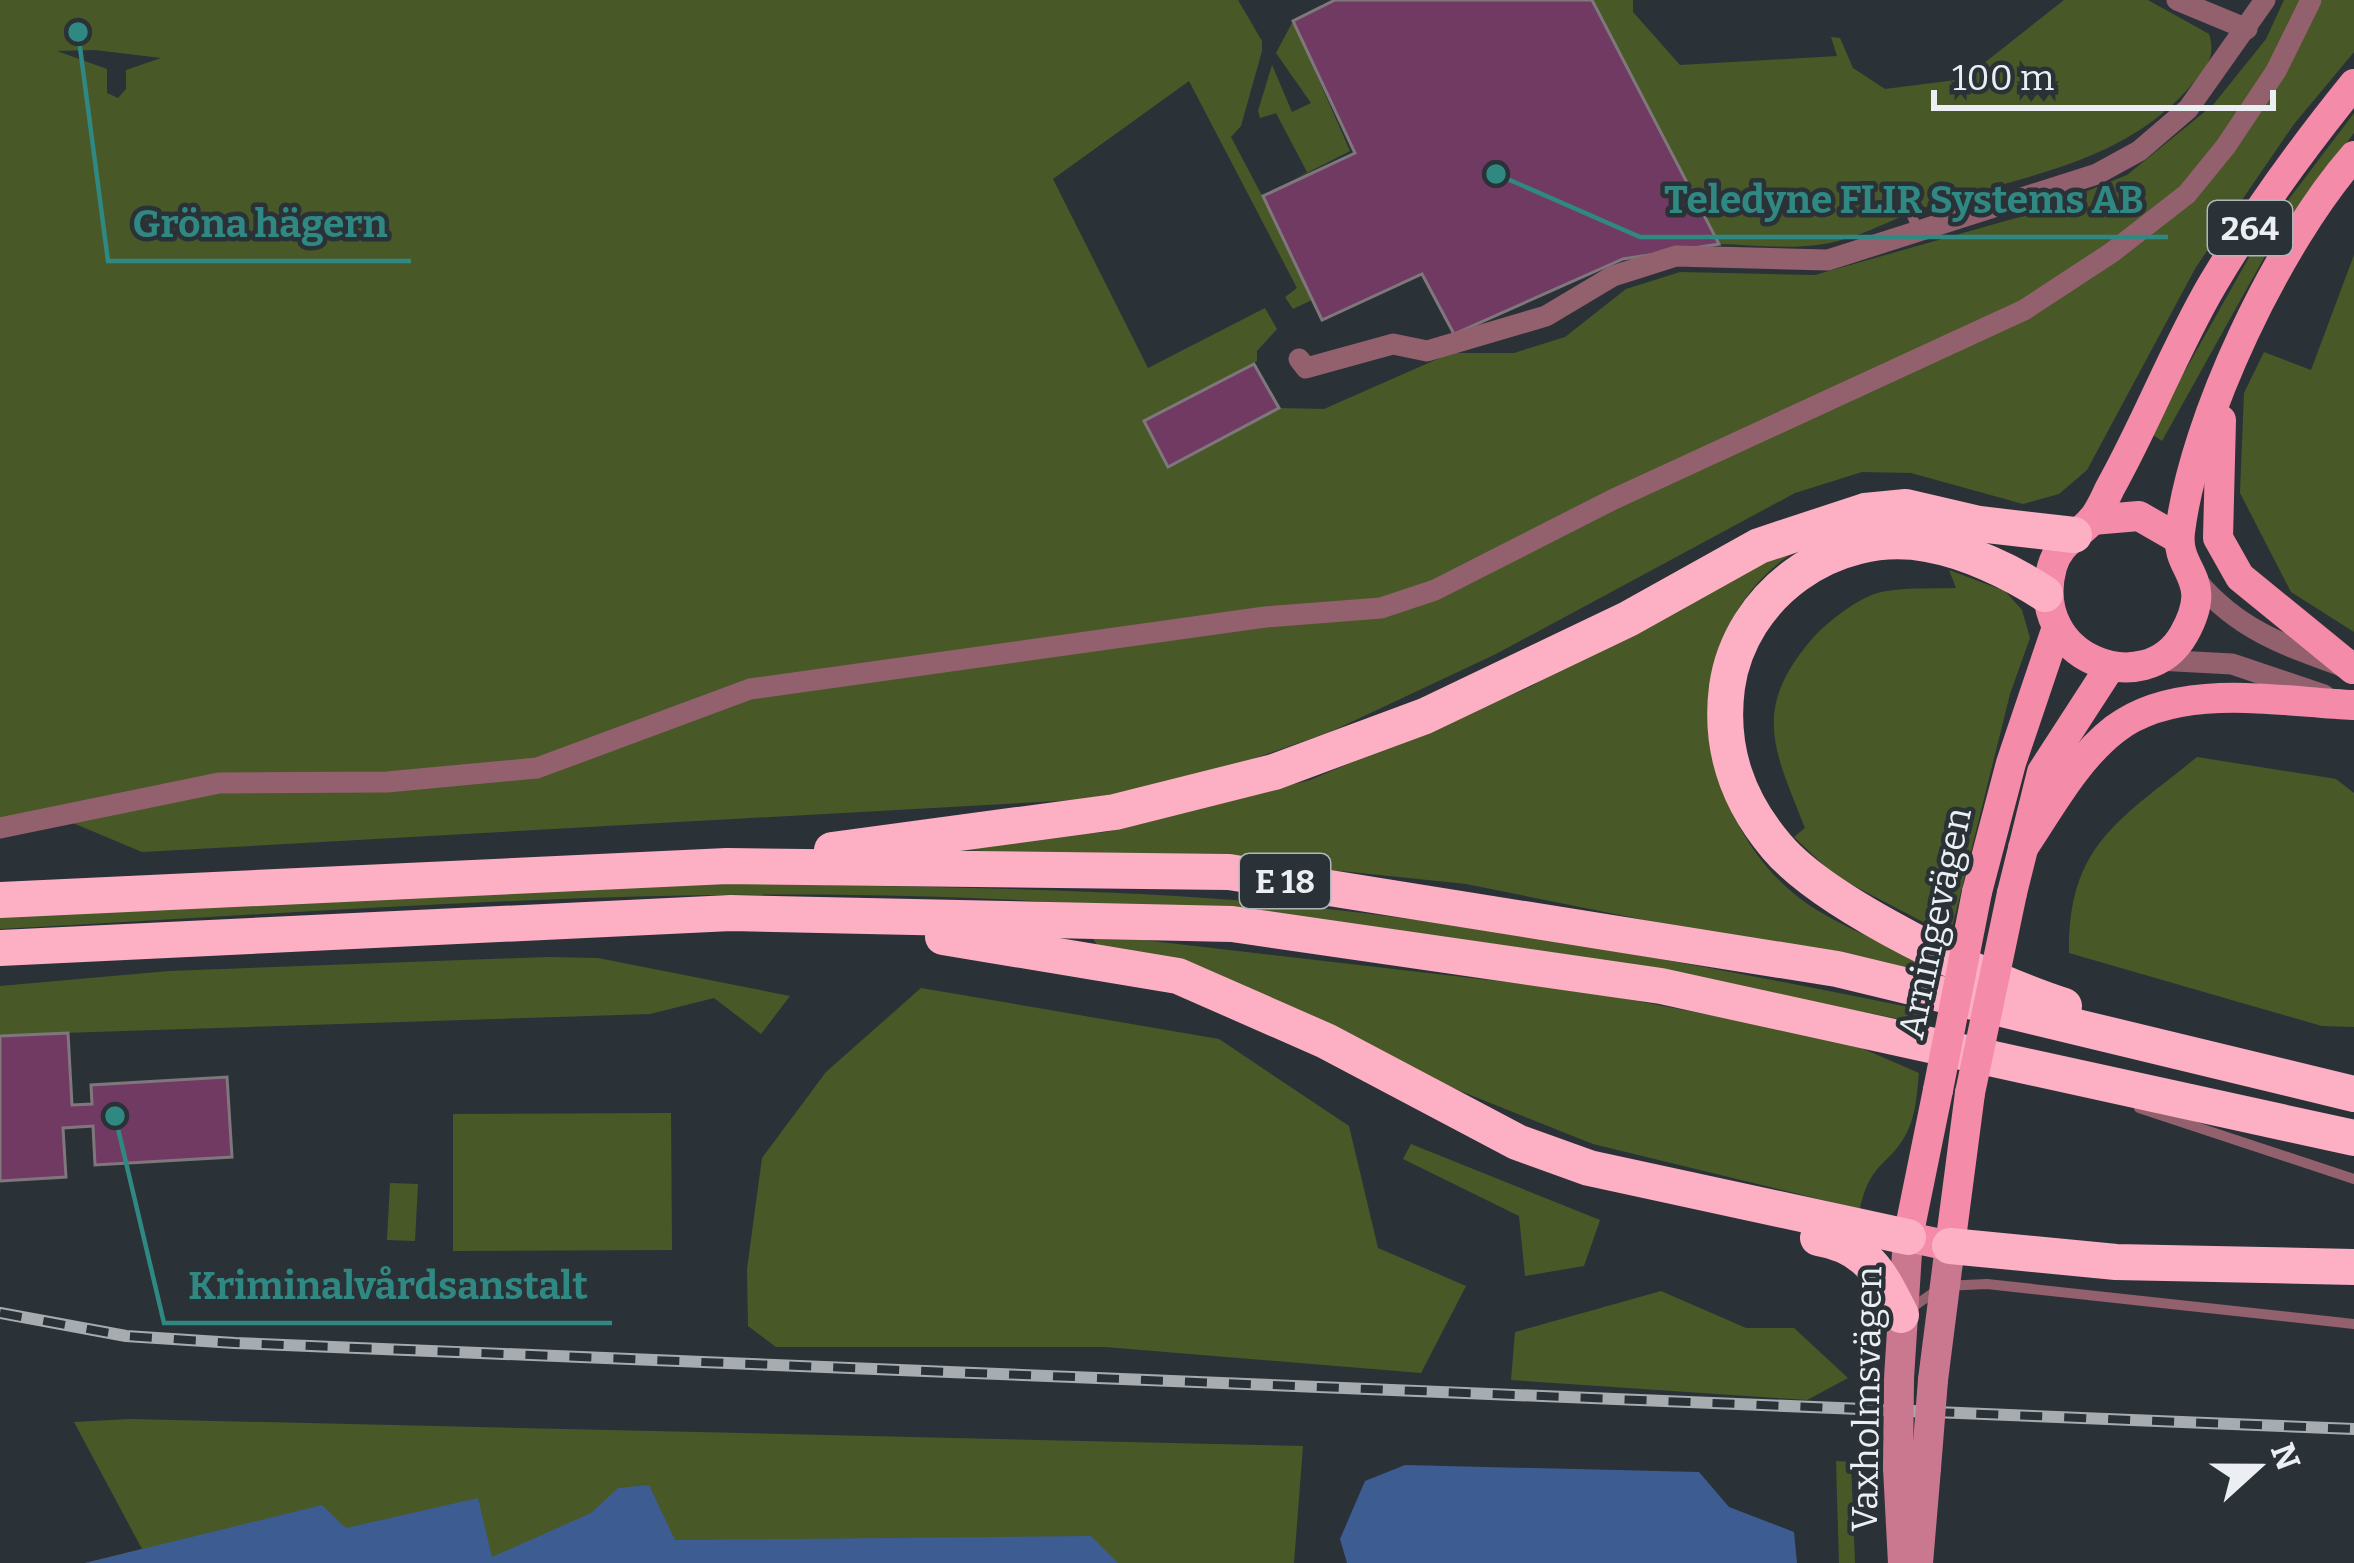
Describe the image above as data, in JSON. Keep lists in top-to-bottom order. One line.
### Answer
{"streets":{"highway":["E 18"],"main road":["264","Arningevägen","Vaxholmsvägen"]},"crossings":[["264","Arningevägen"],["Arningevägen","Vaxholmsvägen"]],"places":["Gröna hägern","Teledyne FLIR Systems AB","Kriminalvårdsanstalt"],"scale_bar":"100 m","north":"right"}
